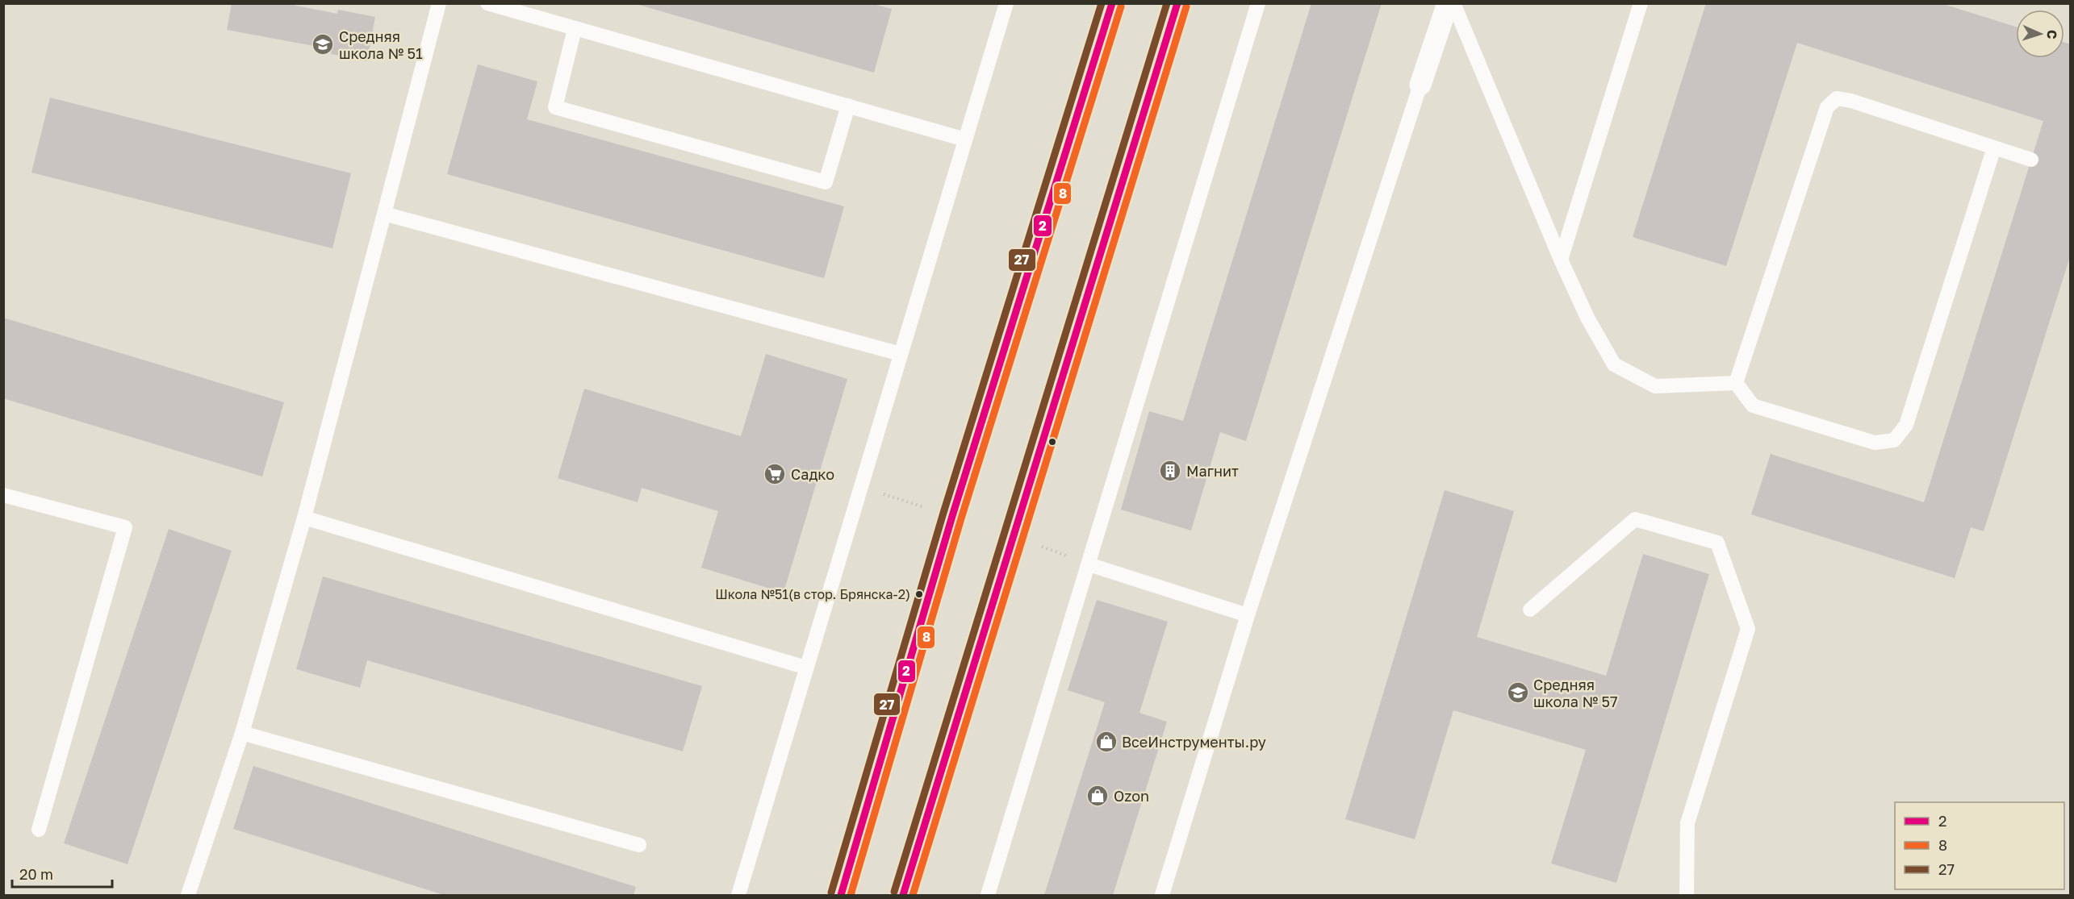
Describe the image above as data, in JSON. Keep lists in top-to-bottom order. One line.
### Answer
{"places":{"school or university":["Средняя школа № 51","Средняя школа № 57"],"building":["Магнит"],"supermarket":["Садко"],"other":["Школа №51(в стор. Брянска-2)"],"shop":["ВсеИнструменты.ру","Ozon"]},"lines":["transit line 2","transit line 27","transit line 8"],"legend":["2","8","27"],"scale_bar":"20 m","north":"right"}
